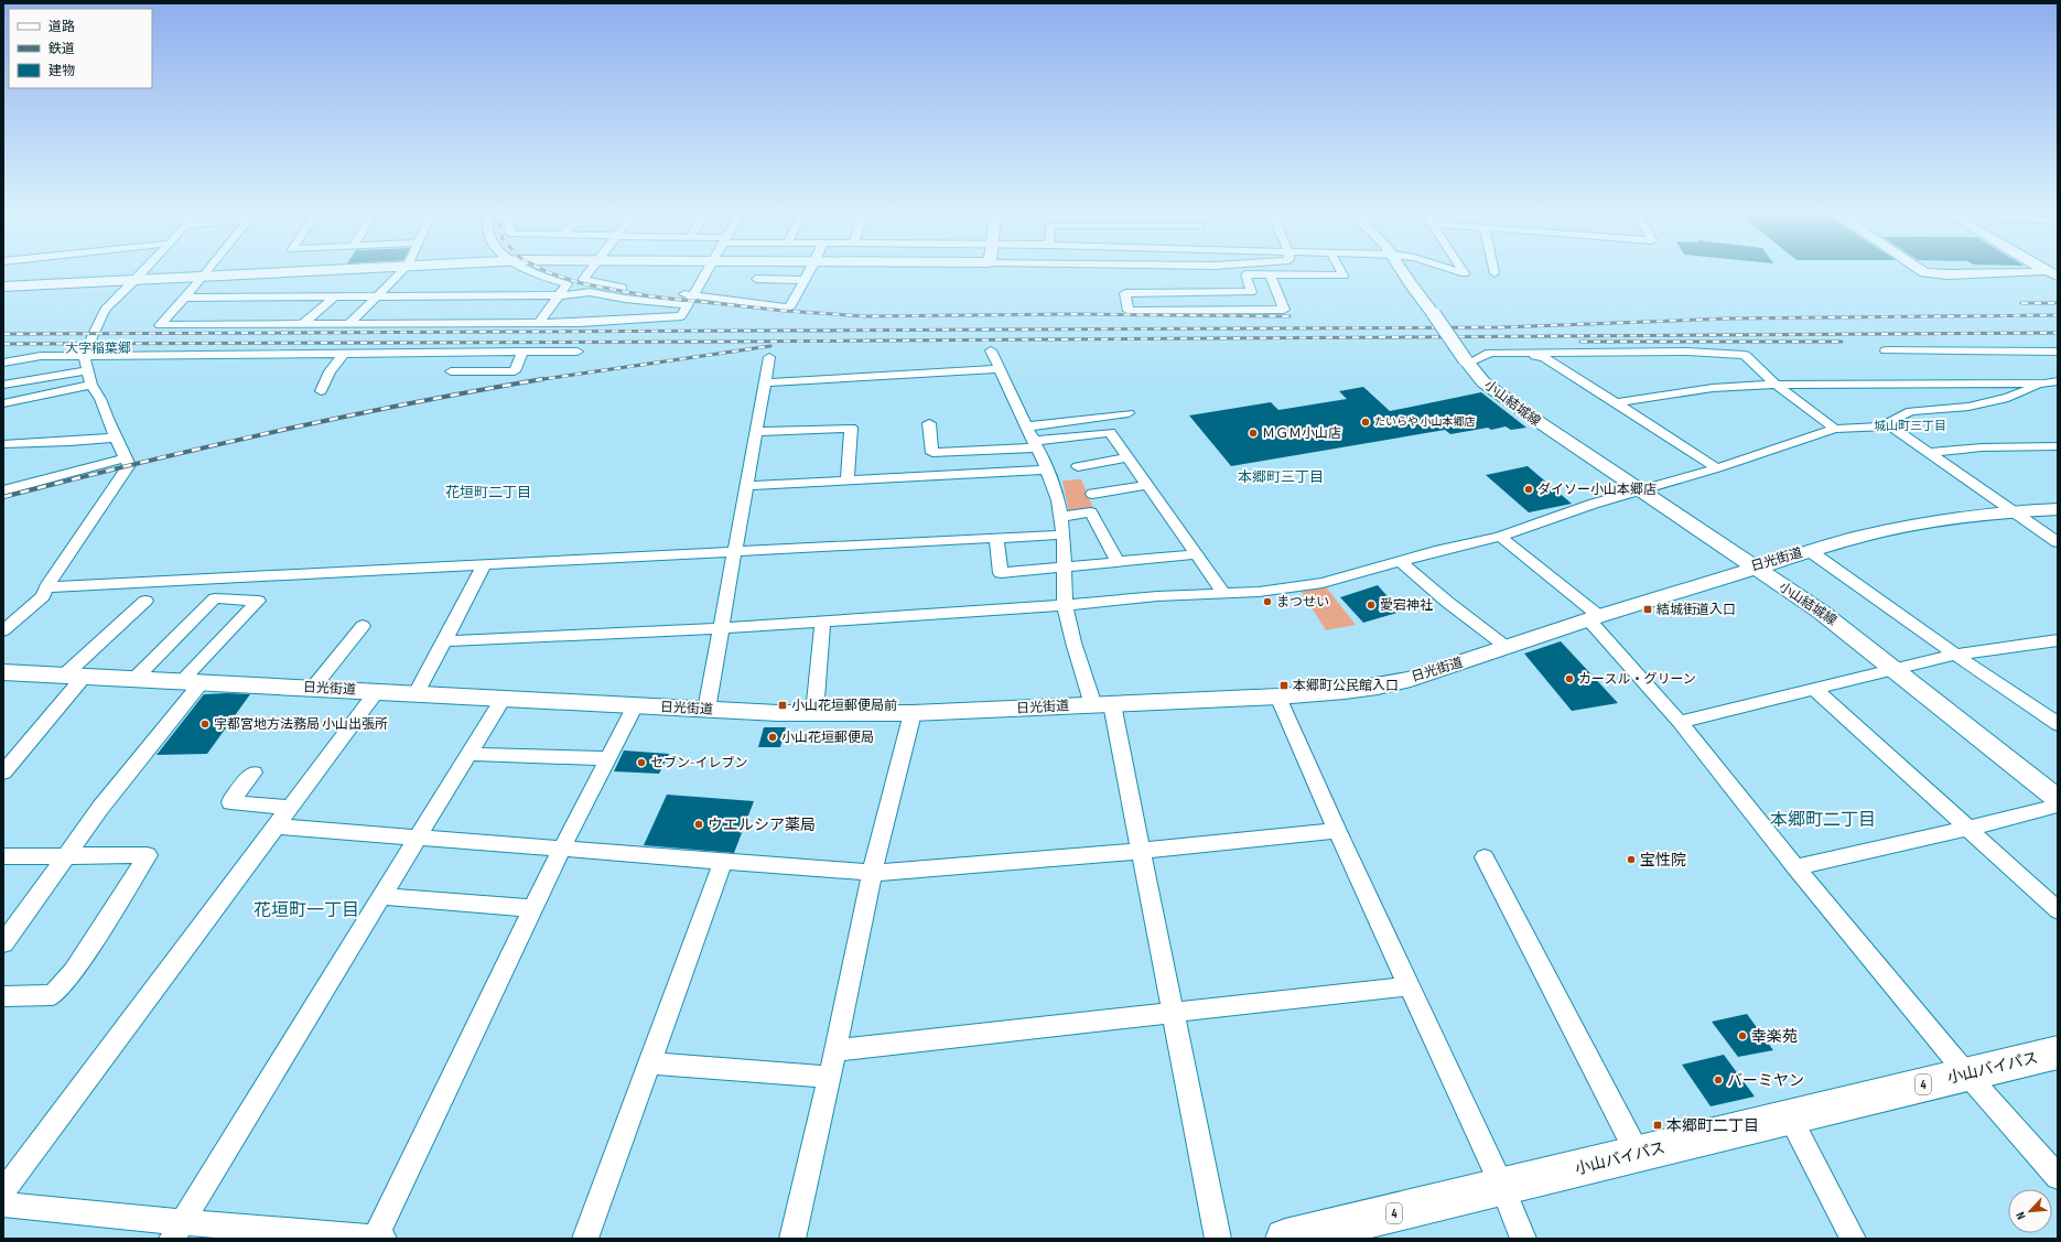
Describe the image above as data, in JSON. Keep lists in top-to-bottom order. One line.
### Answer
{"streets":{"highway":["小山バイパス","4"],"main road":["小山結城線","日光街道"]},"crossings":[["小山結城線","日光街道"]],"districts":["大字稲葉郷","城山町三丁目","本郷町三丁目","花垣町二丁目","本郷町二丁目","花垣町一丁目"],"places":{"other":["たいらや 小山本郷店","ＭＧＭ小山店","ダイソー小山本郷店","まつせい","愛宕神社","カースル・グリーン","宇都宮地方法務局 小山出張所","小山花垣郵便局","セブン-イレブン","ウエルシア薬局","宝性院","幸楽苑","バーミヤン"],"transit":["結城街道入口","本郷町公民館入口","小山花垣郵便局前","本郷町二丁目"]},"legend":["道路","鉄道","建物"],"north":"bottom left"}
